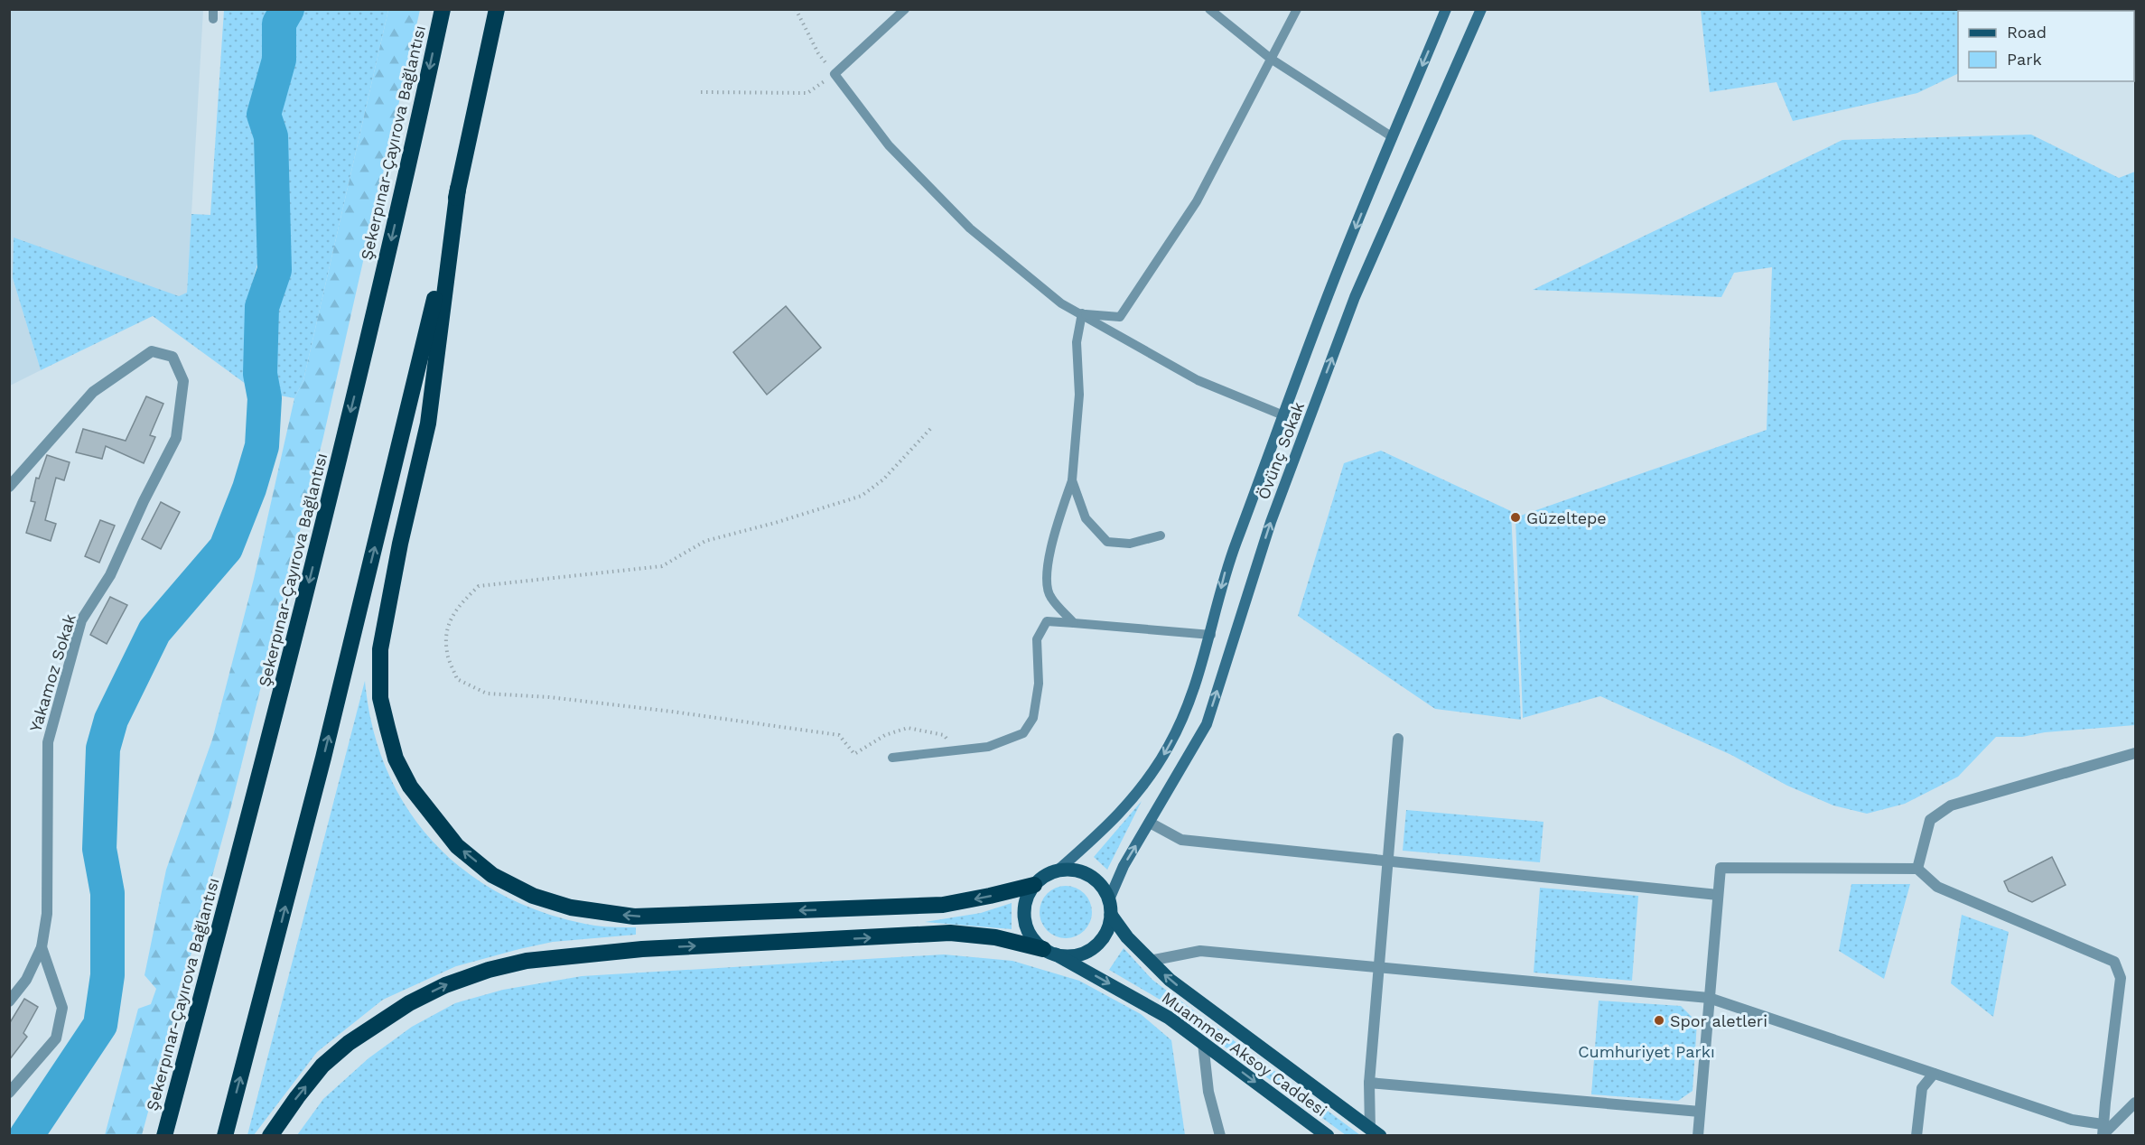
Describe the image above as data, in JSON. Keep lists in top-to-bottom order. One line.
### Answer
{"streets":{"highway":["Şekerpınar-Çayırova Bağlantısı"],"main road":["Muammer Aksoy Caddesi"],"street":["Övünç Sokak","Yakamoz Sokak"]},"crossings":[["Övünç Sokak","Muammer Aksoy Caddesi"]],"parks":["Cumhuriyet Parkı"],"places":["Güzeltepe","Spor aletleri"],"legend":["Road","Park"]}
